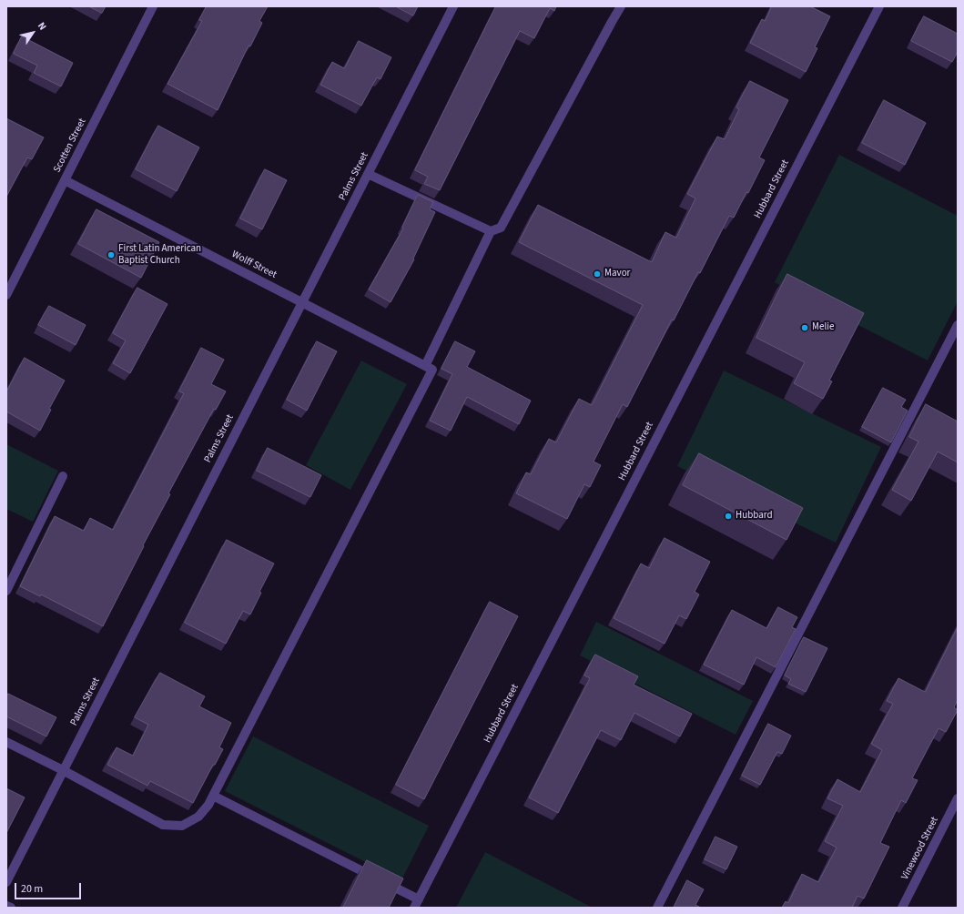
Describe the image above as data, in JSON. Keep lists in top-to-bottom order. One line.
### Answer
{"streets":{"street":["Scotten Street","Palms Street","Hubbard Street","Wolff Street","Vinewood Street"]},"crossings":[["Scotten Street","Wolff Street"],["Palms Street","Wolff Street"]],"places":["First Latin American Baptist Church","Mavor","Melie","Hubbard"],"scale_bar":"20 m","north":"top right"}
